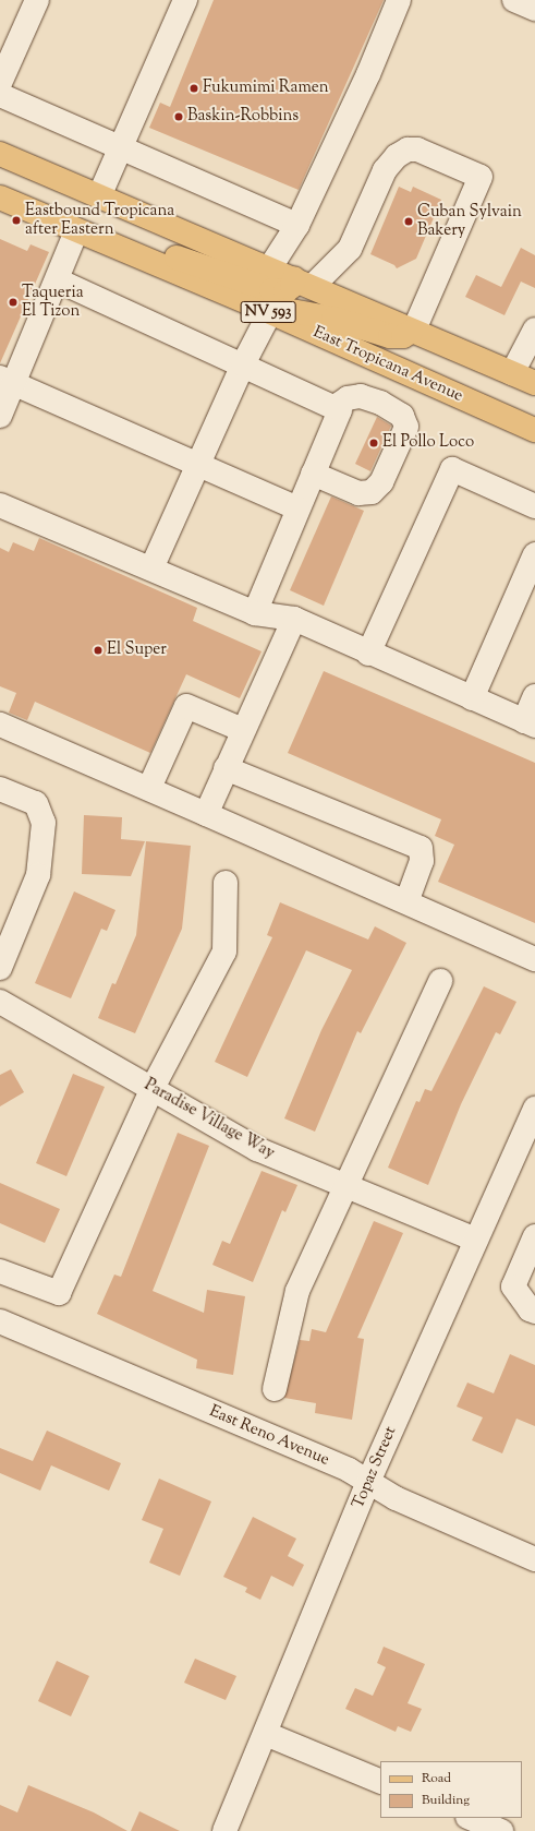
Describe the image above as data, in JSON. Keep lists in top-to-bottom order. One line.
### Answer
{"streets":{"main road":["NV 593","East Tropicana Avenue"],"street":["Paradise Village Way","East Reno Avenue","Topaz Street"]},"crossings":[["Paradise Village Way","Topaz Street"],["East Reno Avenue","Topaz Street"]],"places":["Fukumimi Ramen","Baskin-Robbins","Eastbound Tropicana after Eastern","Cuban Sylvain Bakery","Taqueria El Tizon","El Pollo Loco","El Super"],"legend":["Road","Building"]}
